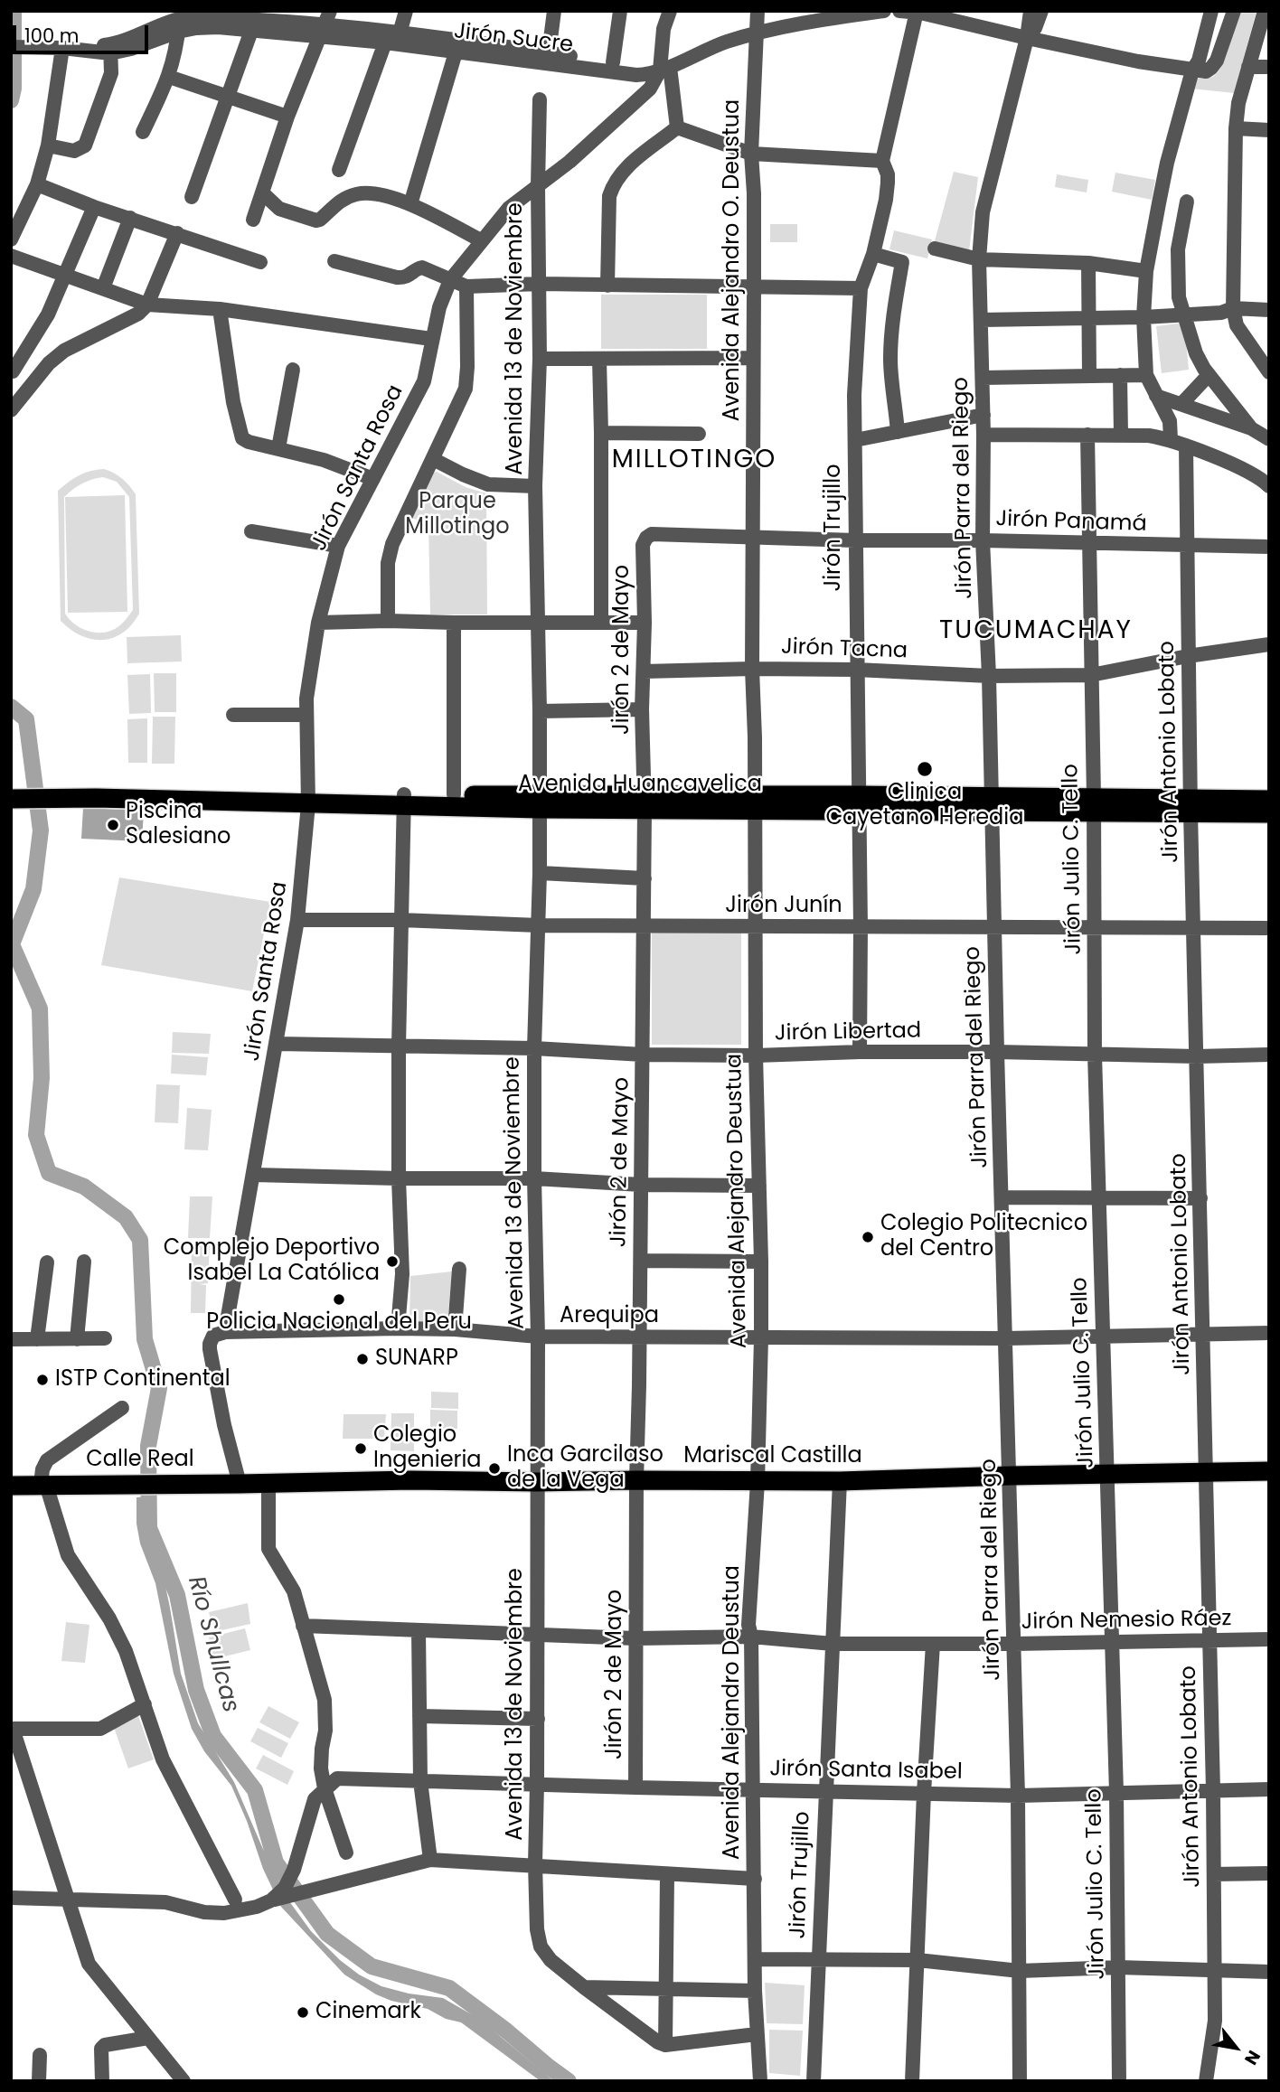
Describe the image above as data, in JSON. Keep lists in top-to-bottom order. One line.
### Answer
{"streets":{"highway":["Avenida Huancavelica","Mariscal Castilla","Calle Real"],"street":["Jirón Sucre","Avenida Alejandro O. Deustua","Avenida 13 de Noviembre","Jirón Santa Rosa","Jirón Parra del Riego","Jirón Panamá","Jirón Trujillo","Jirón 2 de Mayo","Jirón Tacna","Jirón Antonio Lobato","Jirón Julio C. Tello","Jirón Junín","Jirón Libertad","Avenida Alejandro Deustua","Arequipa","Jirón Nemesio Ráez","Jirón Santa Isabel"]},"crossings":[["Jirón Sucre","Avenida Alejandro O. Deustua"],["Jirón Sucre","Jirón Santa Rosa"],["Avenida Alejandro O. Deustua","Jirón Panamá"],["Avenida Alejandro O. Deustua","Jirón Tacna"],["Avenida Alejandro O. Deustua","Avenida Huancavelica"],["Avenida Alejandro O. Deustua","Jirón Junín"],["Avenida Alejandro O. Deustua","Avenida Alejandro Deustua"],["Avenida 13 de Noviembre","Jirón Santa Rosa"],["Avenida 13 de Noviembre","Avenida Huancavelica"],["Avenida 13 de Noviembre","Jirón Junín"],["Avenida 13 de Noviembre","Jirón Libertad"],["Avenida 13 de Noviembre","Arequipa"],["Avenida 13 de Noviembre","Mariscal Castilla"],["Avenida 13 de Noviembre","Jirón Nemesio Ráez"],["Avenida 13 de Noviembre","Jirón Santa Isabel"],["Jirón Santa Rosa","Avenida Huancavelica"],["Jirón Santa Rosa","Jirón Junín"],["Jirón Santa Rosa","Jirón Libertad"],["Jirón Santa Rosa","Arequipa"],["Jirón Santa Rosa","Mariscal Castilla"],["Jirón Santa Rosa","Calle Real"],["Jirón Parra del Riego","Jirón Panamá"],["Jirón Parra del Riego","Jirón Tacna"],["Jirón Parra del Riego","Avenida Huancavelica"],["Jirón Parra del Riego","Jirón Junín"],["Jirón Parra del Riego","Jirón Libertad"],["Jirón Parra del Riego","Arequipa"],["Jirón Parra del Riego","Mariscal Castilla"],["Jirón Parra del Riego","Jirón Nemesio Ráez"],["Jirón Parra del Riego","Jirón Santa Isabel"],["Jirón Panamá","Jirón Trujillo"],["Jirón Panamá","Jirón 2 de Mayo"],["Jirón Panamá","Jirón Antonio Lobato"],["Jirón Panamá","Jirón Julio C. Tello"],["Jirón Trujillo","Jirón Tacna"],["Jirón Trujillo","Avenida Huancavelica"],["Jirón Trujillo","Jirón Junín"],["Jirón Trujillo","Jirón Libertad"],["Jirón Trujillo","Mariscal Castilla"],["Jirón Trujillo","Jirón Nemesio Ráez"],["Jirón Trujillo","Jirón Santa Isabel"],["Jirón 2 de Mayo","Jirón Tacna"],["Jirón 2 de Mayo","Avenida Huancavelica"],["Jirón 2 de Mayo","Jirón Junín"],["Jirón 2 de Mayo","Jirón Libertad"],["Jirón 2 de Mayo","Arequipa"],["Jirón 2 de Mayo","Mariscal Castilla"],["Jirón 2 de Mayo","Jirón Nemesio Ráez"],["Jirón 2 de Mayo","Jirón Santa Isabel"],["Jirón Tacna","Jirón Antonio Lobato"],["Jirón Tacna","Jirón Julio C. Tello"],["Jirón Antonio Lobato","Avenida Huancavelica"],["Jirón Antonio Lobato","Jirón Junín"],["Jirón Antonio Lobato","Jirón Libertad"],["Jirón Antonio Lobato","Arequipa"],["Jirón Antonio Lobato","Mariscal Castilla"],["Jirón Antonio Lobato","Jirón Nemesio Ráez"],["Jirón Antonio Lobato","Jirón Santa Isabel"],["Avenida Huancavelica","Jirón Julio C. Tello"],["Jirón Julio C. Tello","Jirón Junín"],["Jirón Julio C. Tello","Jirón Libertad"],["Jirón Julio C. Tello","Arequipa"],["Jirón Julio C. Tello","Mariscal Castilla"],["Jirón Julio C. Tello","Jirón Nemesio Ráez"],["Jirón Julio C. Tello","Jirón Santa Isabel"],["Jirón Junín","Avenida Alejandro Deustua"],["Jirón Libertad","Avenida Alejandro Deustua"],["Avenida Alejandro Deustua","Arequipa"],["Avenida Alejandro Deustua","Mariscal Castilla"],["Avenida Alejandro Deustua","Jirón Nemesio Ráez"],["Avenida Alejandro Deustua","Jirón Santa Isabel"],["Mariscal Castilla","Calle Real"]],"districts":["MILLOTINGO","TUCUMACHAY"],"water":["Río Shullcas"],"parks":["Parque Millotingo"],"places":["Clinica Cayetano Heredia","Piscina Salesiano","Colegio Politecnico del Centro","Complejo Deportivo Isabel La Católica","Policia Nacional del Peru","SUNARP","ISTP Continental","Colegio Ingenieria","Inca Garcilaso de la Vega","Cinemark"],"scale_bar":"100 m","north":"bottom right"}
